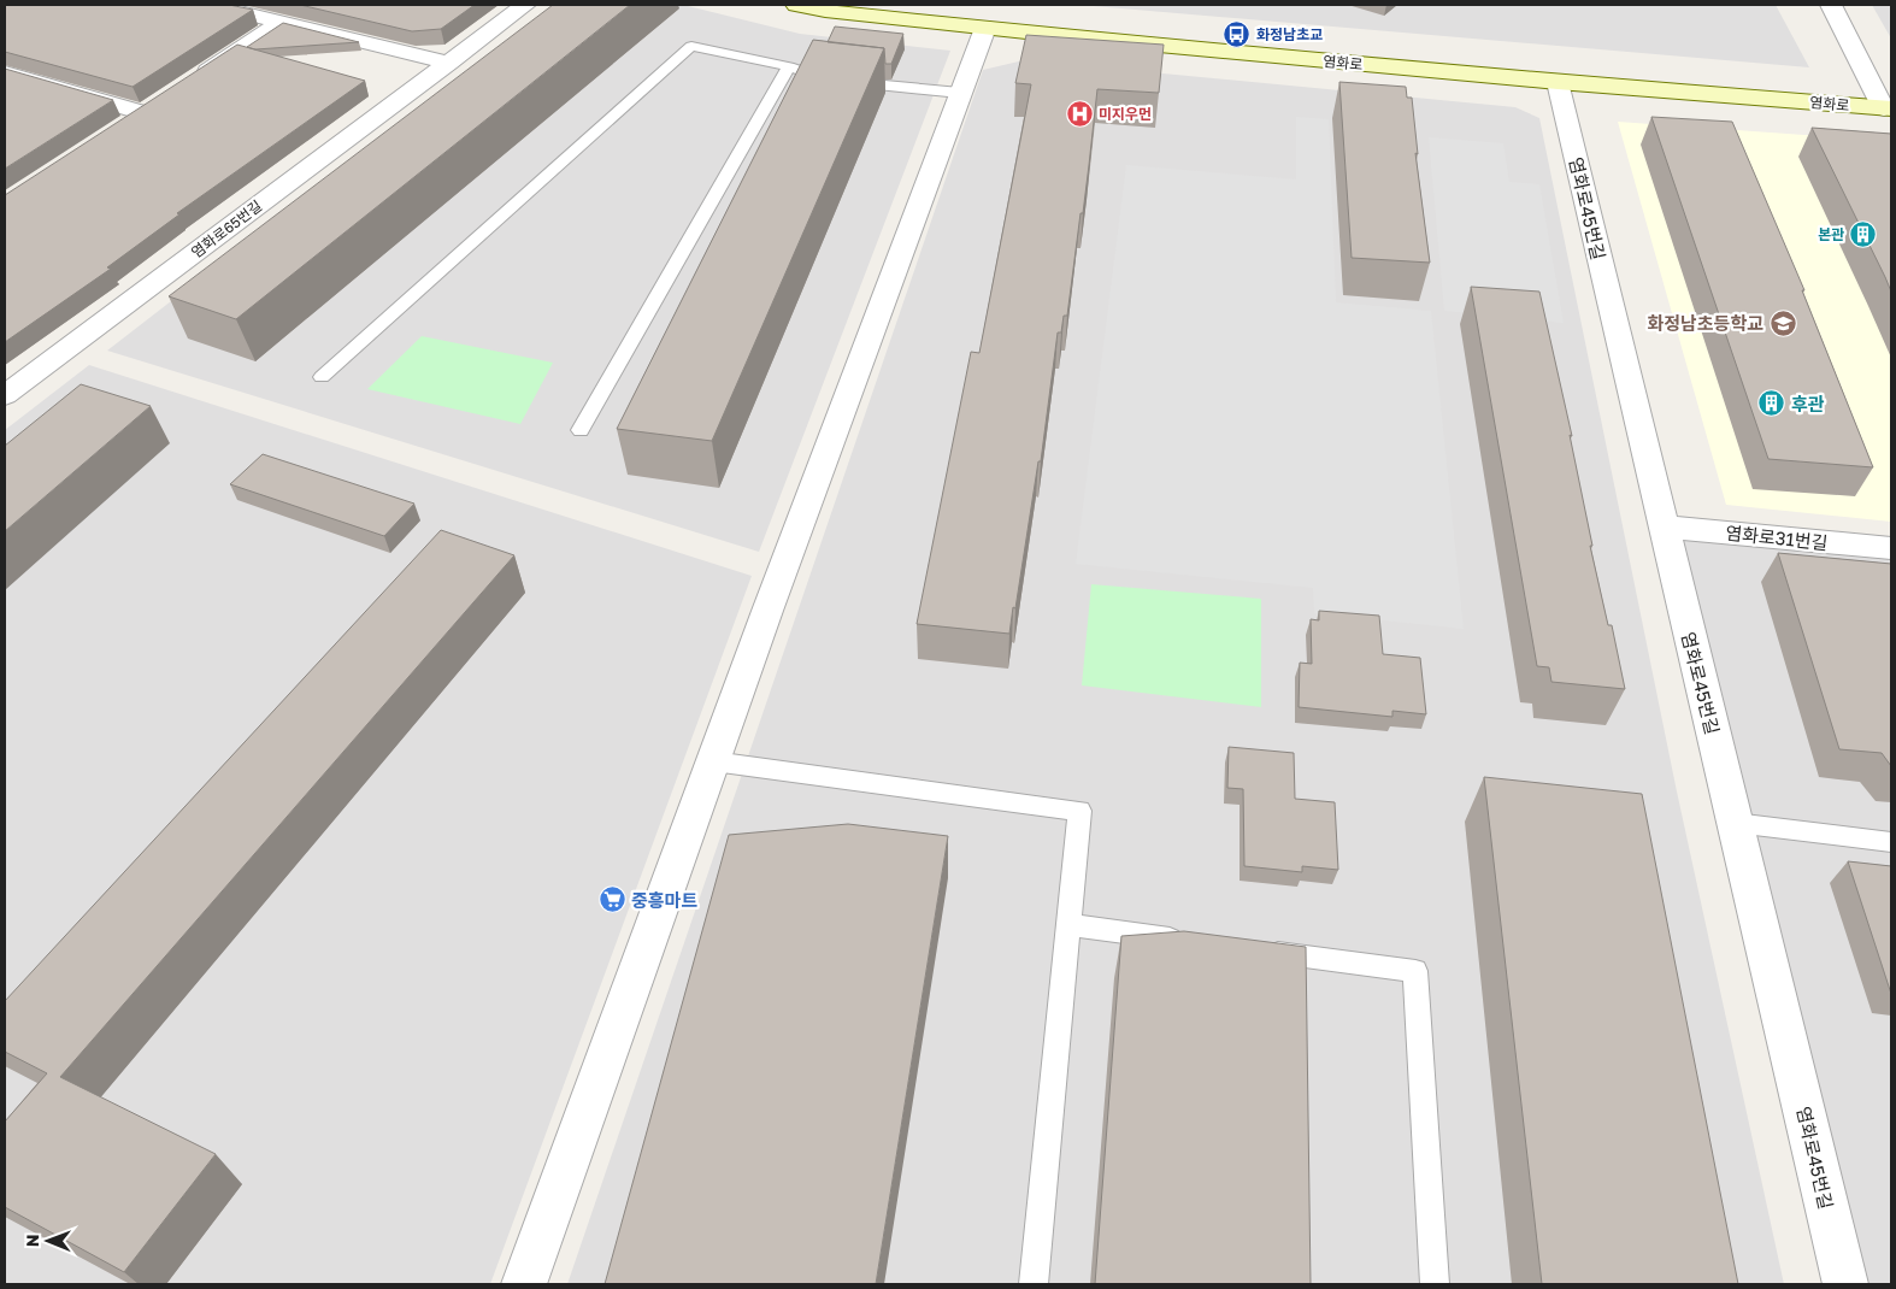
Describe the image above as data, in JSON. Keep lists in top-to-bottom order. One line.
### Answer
{"streets":{"street":["염화로","염화로45번길","염화로65번길","염화로31번길"]},"crossings":[["염화로","염화로45번길"],["염화로45번길","염화로31번길"]],"places":{"bus stop":["화정남초교"],"hospital":["미지우먼"],"building":["본관","후관"],"school or university":["화정남초등학교"],"supermarket":["중흥마트"]},"north":"left"}
